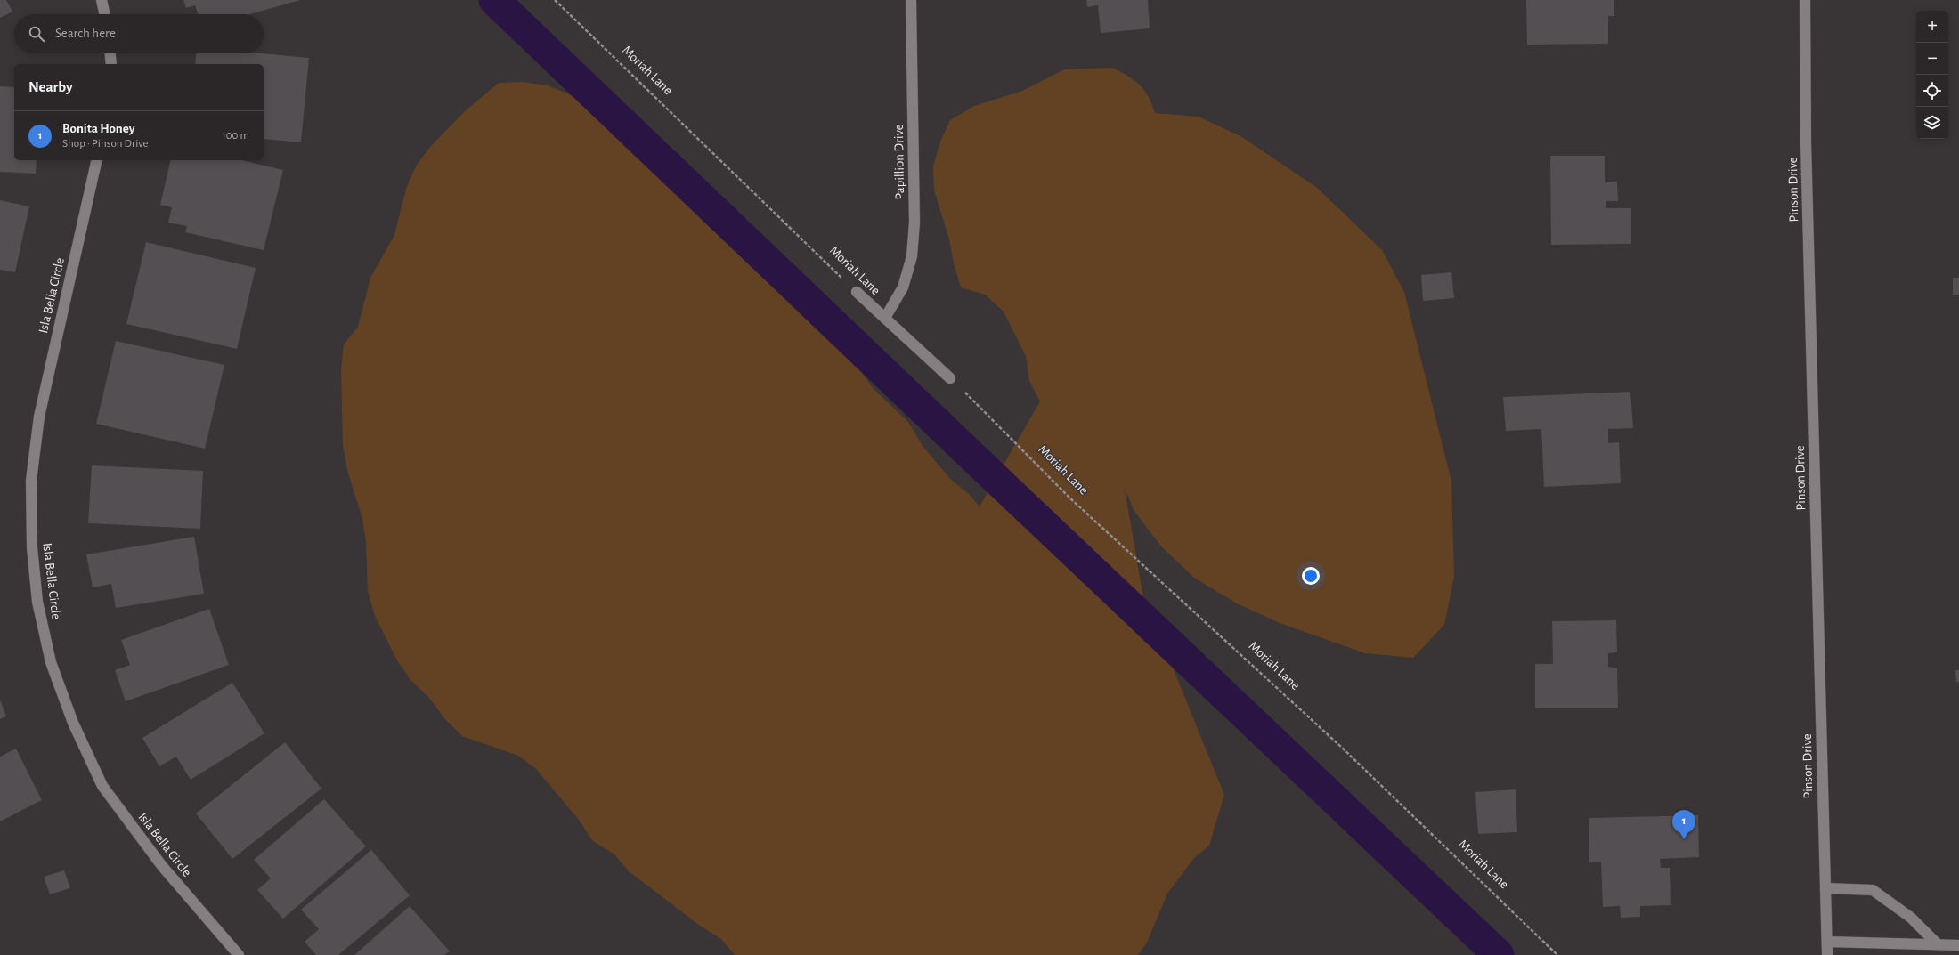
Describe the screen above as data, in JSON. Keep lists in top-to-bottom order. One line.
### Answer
{"streets":{"street":["Moriah Lane","Papillion Drive","Pinson Drive","Isla Bella Circle"]},"crossings":[["Moriah Lane","Papillion Drive"]],"page":{"map_buttons":["+","−"],"search":"Search here","heading":"Nearby","list":[{"mark":"1","name":"Bonita Honey","note":"Shop · Pinson Drive","value":"100 m"}],"pins":"1"}}
